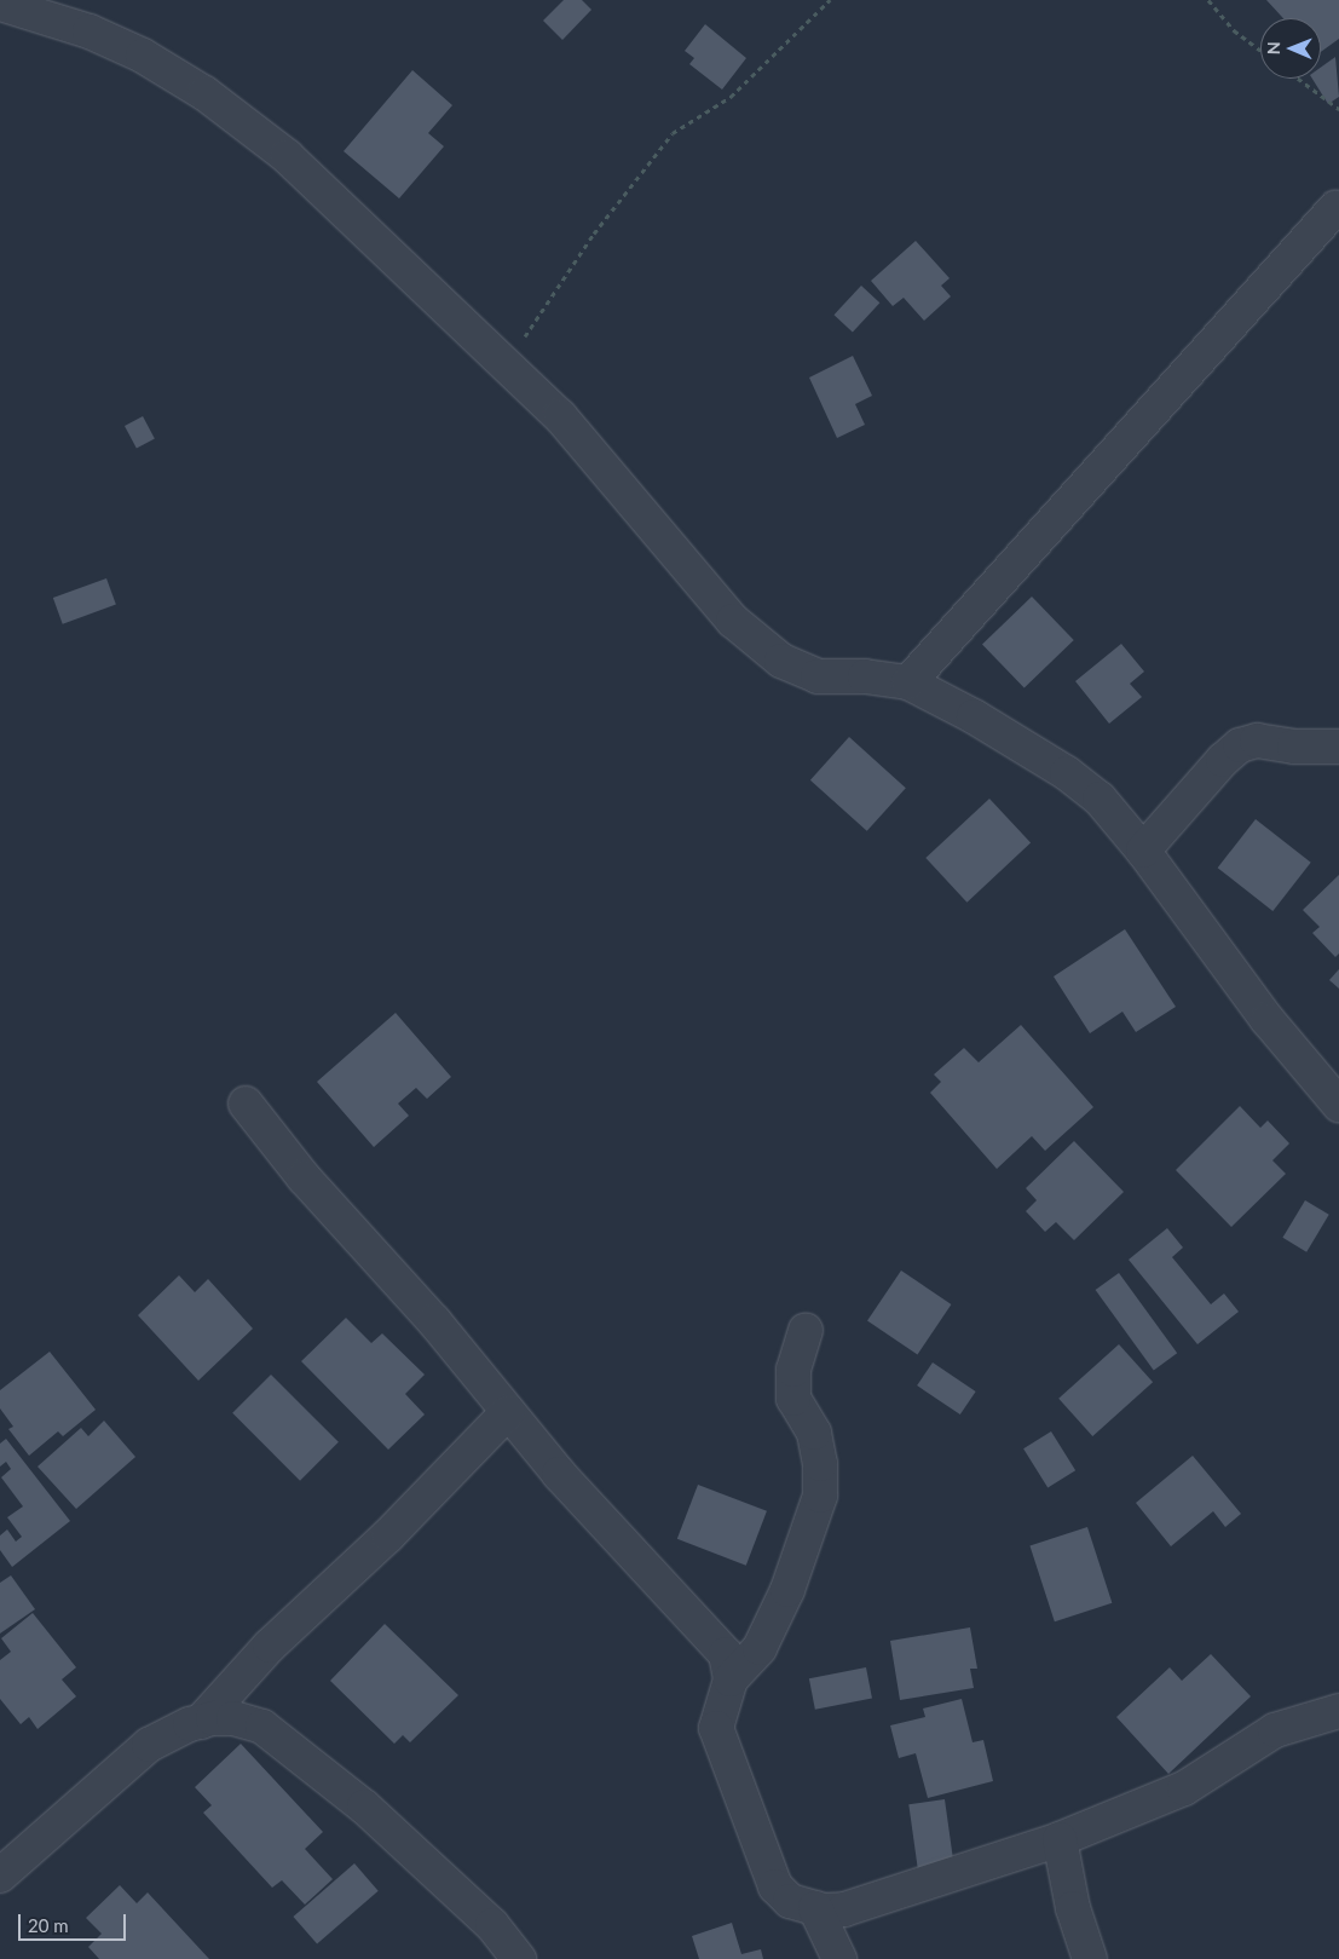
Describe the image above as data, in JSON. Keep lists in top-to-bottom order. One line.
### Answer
{"scale_bar":"20 m","north":"left"}
